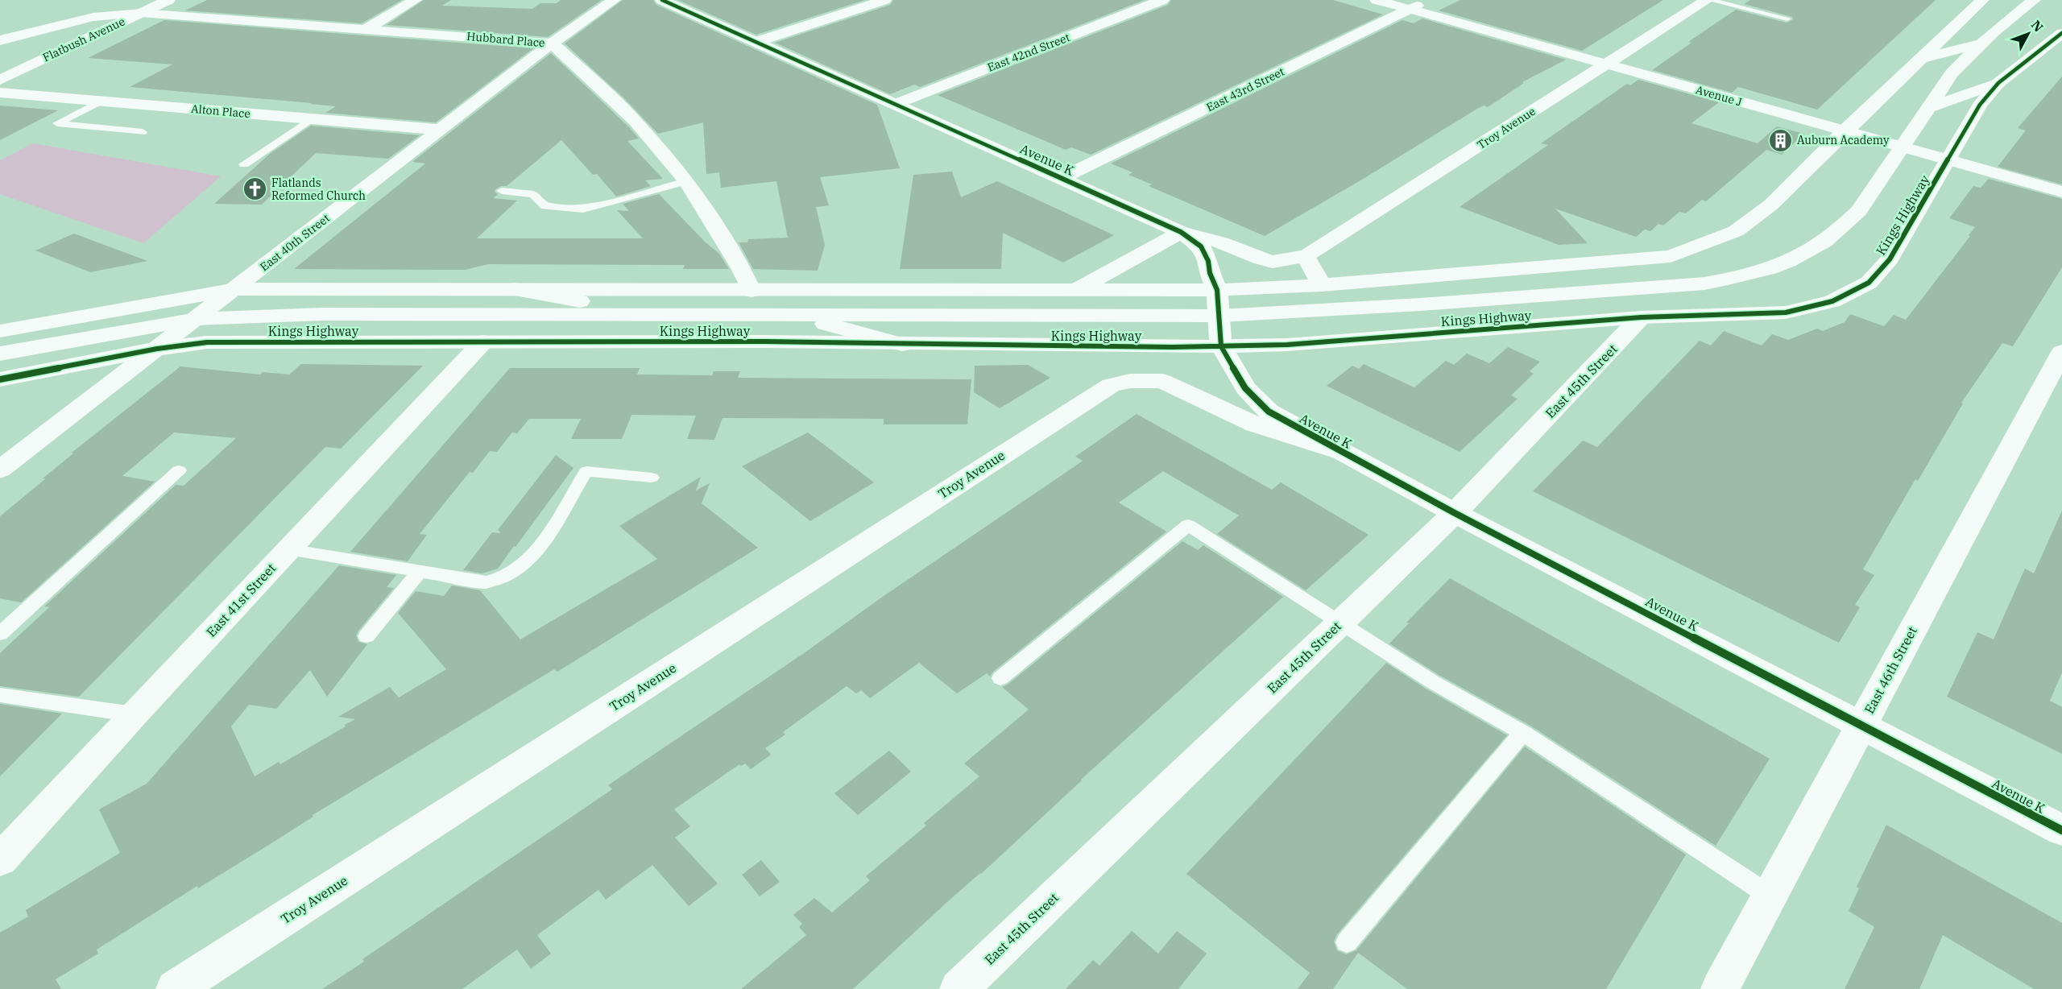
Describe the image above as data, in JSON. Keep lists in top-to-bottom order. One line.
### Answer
{"streets":{"street":["Flatbush Avenue","Hubbard Place","East 42nd Street","East 43rd Street","Avenue J","Alton Place","Troy Avenue","Avenue K","Kings Highway","East 40th Street","East 45th Street","East 41st Street","East 46th Street"]},"crossings":[["Flatbush Avenue","Hubbard Place"],["Hubbard Place","East 40th Street"],["East 42nd Street","Avenue K"],["East 43rd Street","Avenue J"],["East 43rd Street","Avenue K"],["Avenue J","Troy Avenue"],["Avenue J","Kings Highway"],["Alton Place","East 40th Street"],["Troy Avenue","Avenue K"],["Avenue K","Kings Highway"],["Avenue K","East 45th Street"],["Avenue K","East 46th Street"],["Kings Highway","East 40th Street"],["Kings Highway","East 45th Street"],["Kings Highway","East 41st Street"]],"places":{"building":["Auburn Academy"],"church":["Flatlands Reformed Church"]},"north":"top right"}
